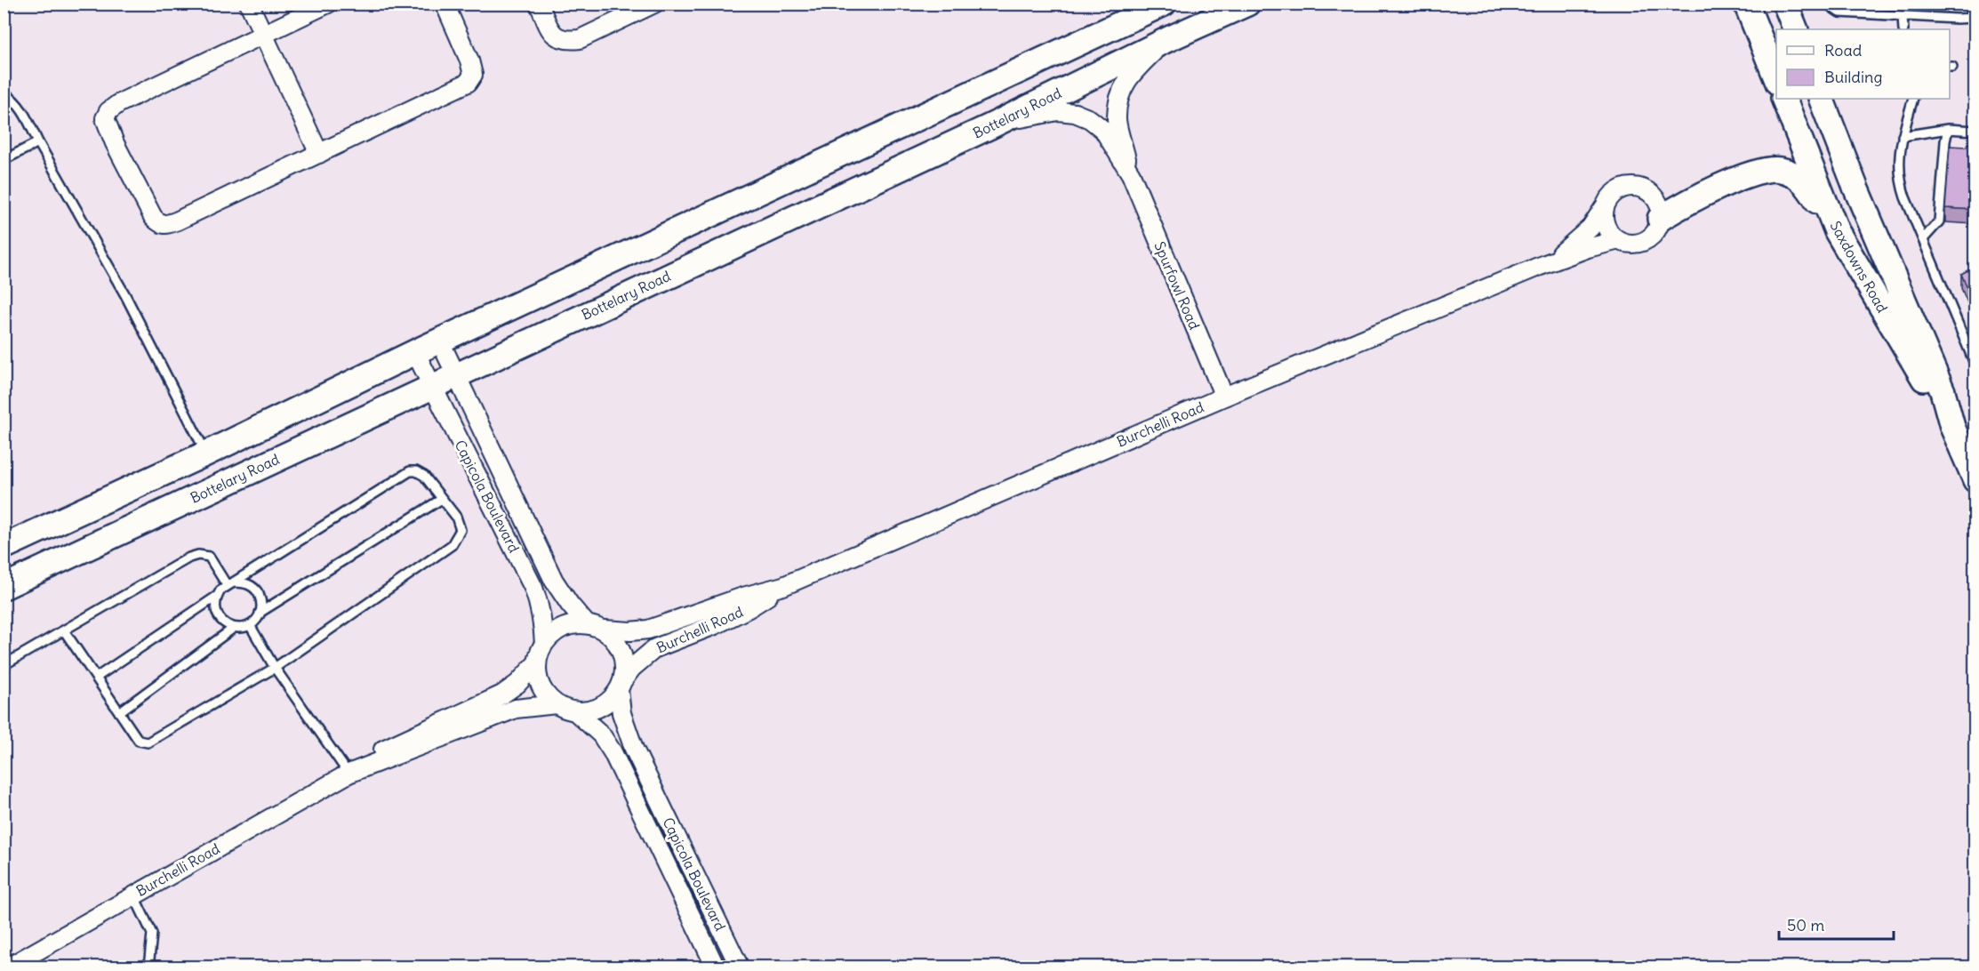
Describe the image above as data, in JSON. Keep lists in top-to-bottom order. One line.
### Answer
{"streets":{"main road":["Bottelary Road","Saxdowns Road"],"street":["Spurfowl Road","Burchelli Road","Capicola Boulevard"]},"crossings":[["Bottelary Road","Spurfowl Road"],["Bottelary Road","Capicola Boulevard"],["Spurfowl Road","Burchelli Road"],["Burchelli Road","Capicola Boulevard"]],"legend":["Road","Building"],"scale_bar":"50 m"}
